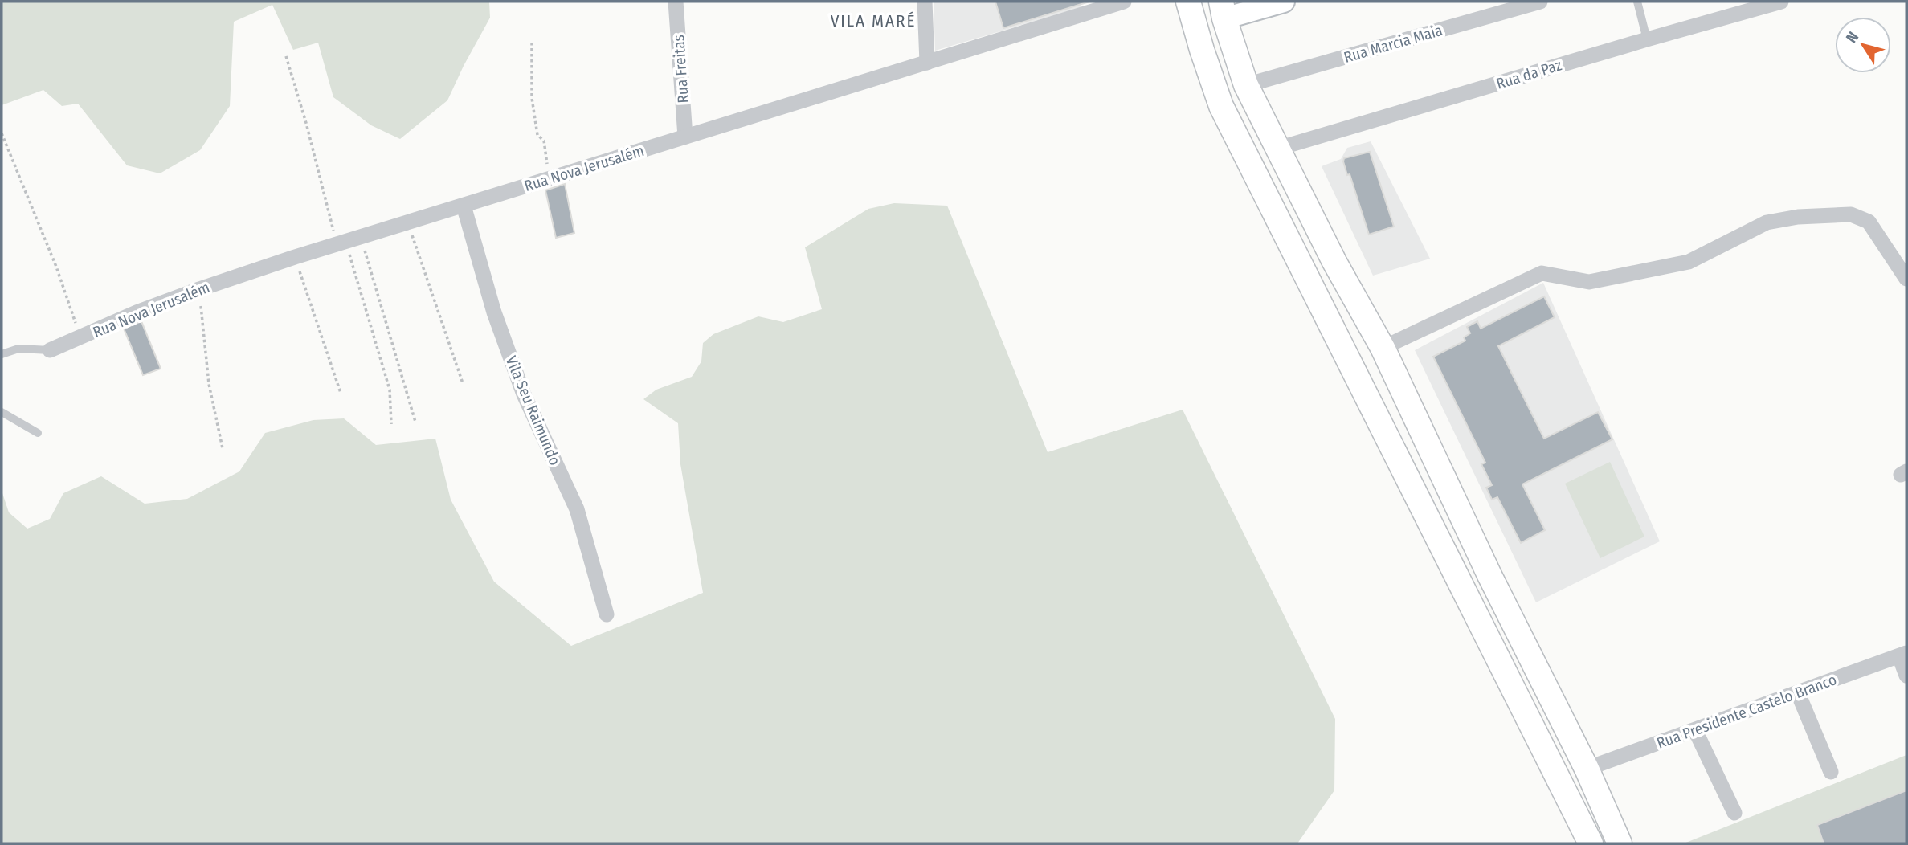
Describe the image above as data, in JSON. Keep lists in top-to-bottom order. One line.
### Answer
{"streets":{"street":["Rua Marcia Maia","Rua Freitas","Rua da Paz","Rua Nova Jerusalém","Vila Seu Raimundo","Rua Presidente Castelo Branco"]},"crossings":[["Rua Freitas","Rua Nova Jerusalém"],["Rua Nova Jerusalém","Vila Seu Raimundo"]],"districts":["VILA MARÉ"],"north":"top left"}
